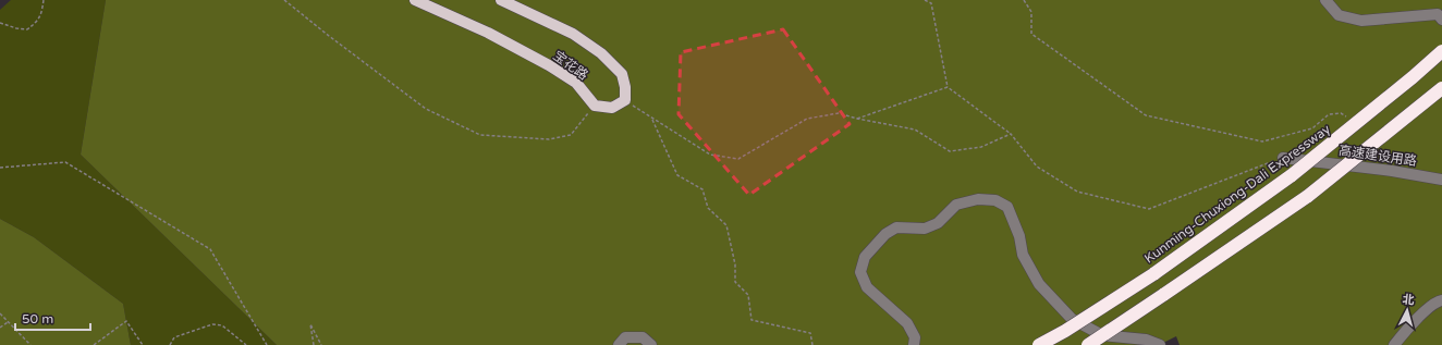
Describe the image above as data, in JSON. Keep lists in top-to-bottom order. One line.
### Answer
{"streets":{"highway":["Kunming-Chuxiong-Dali Expressway"],"main road":["宝花路"],"lane":["高速建设用路"]},"scale_bar":"50 m","north":"top"}
